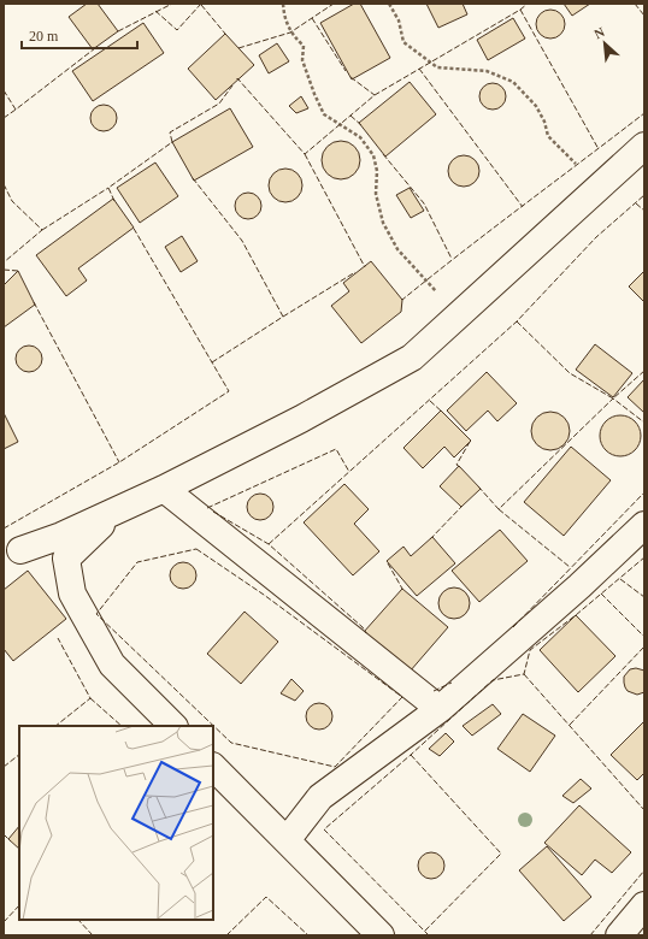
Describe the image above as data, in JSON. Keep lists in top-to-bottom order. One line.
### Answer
{"scale_bar":"20 m","north":"top left"}
